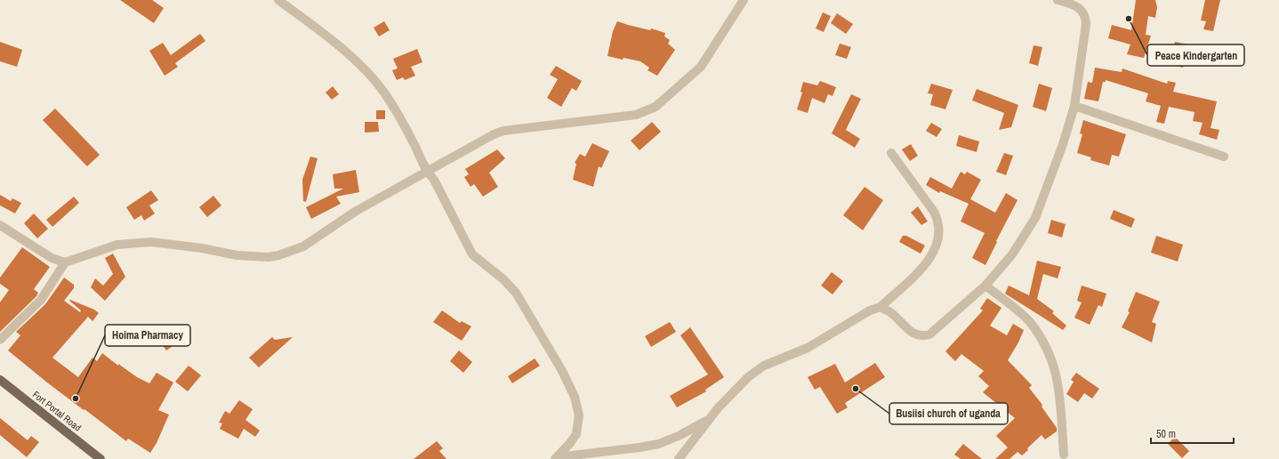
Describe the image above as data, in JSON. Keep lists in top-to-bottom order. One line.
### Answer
{"streets":{"main road":["Fort Portal Road"]},"places":["Peace Kindergarten","Busiisi church of uganda","Hoima Pharmacy"],"scale_bar":"50 m"}
